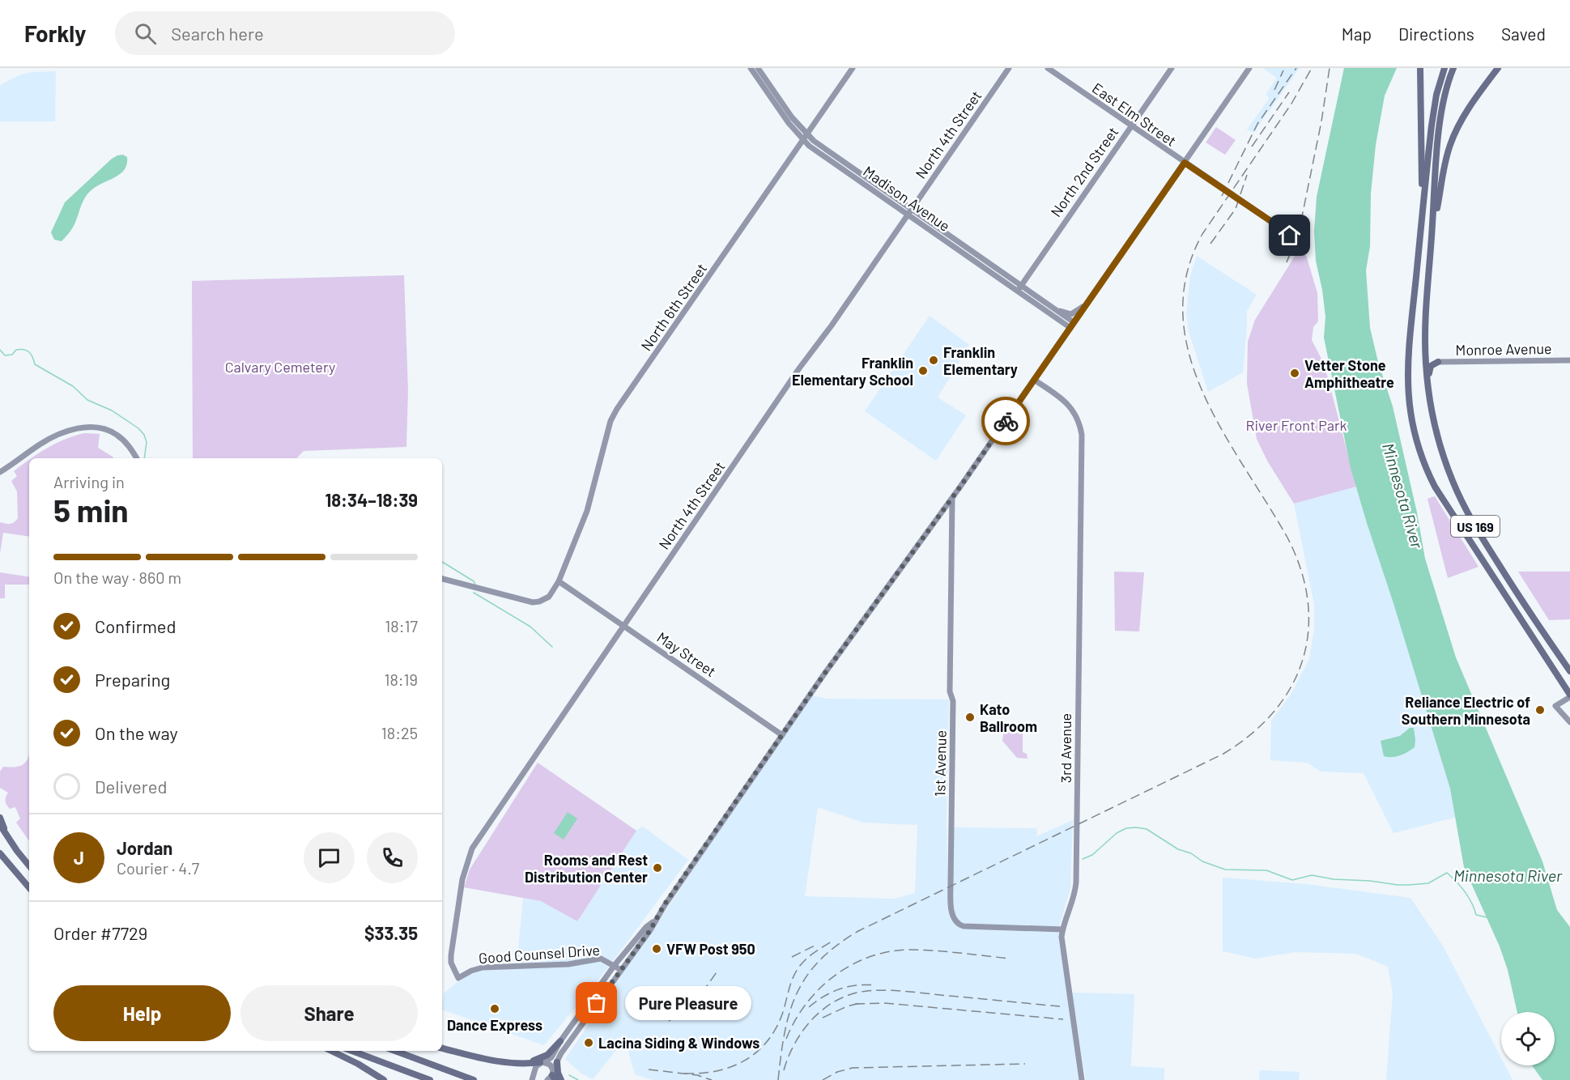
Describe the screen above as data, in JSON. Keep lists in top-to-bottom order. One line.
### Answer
{"streets":{"highway":["US 169"],"street":["East Elm Street","North 4th Street","North 2nd Street","Madison Avenue","North 6th Street","Monroe Avenue","May Street","3rd Avenue","1st Avenue","Good Counsel Drive"]},"crossings":[["East Elm Street","North 2nd Street"],["North 4th Street","Madison Avenue"],["North 4th Street","May Street"],["North 4th Street","Good Counsel Drive"],["North 2nd Street","Madison Avenue"],["Madison Avenue","North 6th Street"],["North 6th Street","May Street"],["3rd Avenue","1st Avenue"]],"water":["Minnesota River"],"parks":["Calvary Cemetery","River Front Park"],"places":["Franklin Elementary","Franklin Elementary School","Vetter Stone Amphitheatre","Reliance Electric of Southern Minnesota","Kato Ballroom","Rooms and Rest Distribution Center","VFW Post 950","Pure Pleasure","Dance Express","Lacina Siding & Windows"],"page":{"header":"Forkly","search":"Search here","nav":["Map","Directions","Saved"],"heading":["5 min","Arriving in","18:34–18:39"],"panel":["Jordan","Courier · 4.7","Order #7729","$33.35"],"bar":"On the way · 860 m","list":[["Confirmed","18:17"],["Preparing","18:19"],["On the way","18:25"],"Delivered"],"round":"J","buttons":["Help","Share"],"bubble":"Pure Pleasure"}}
